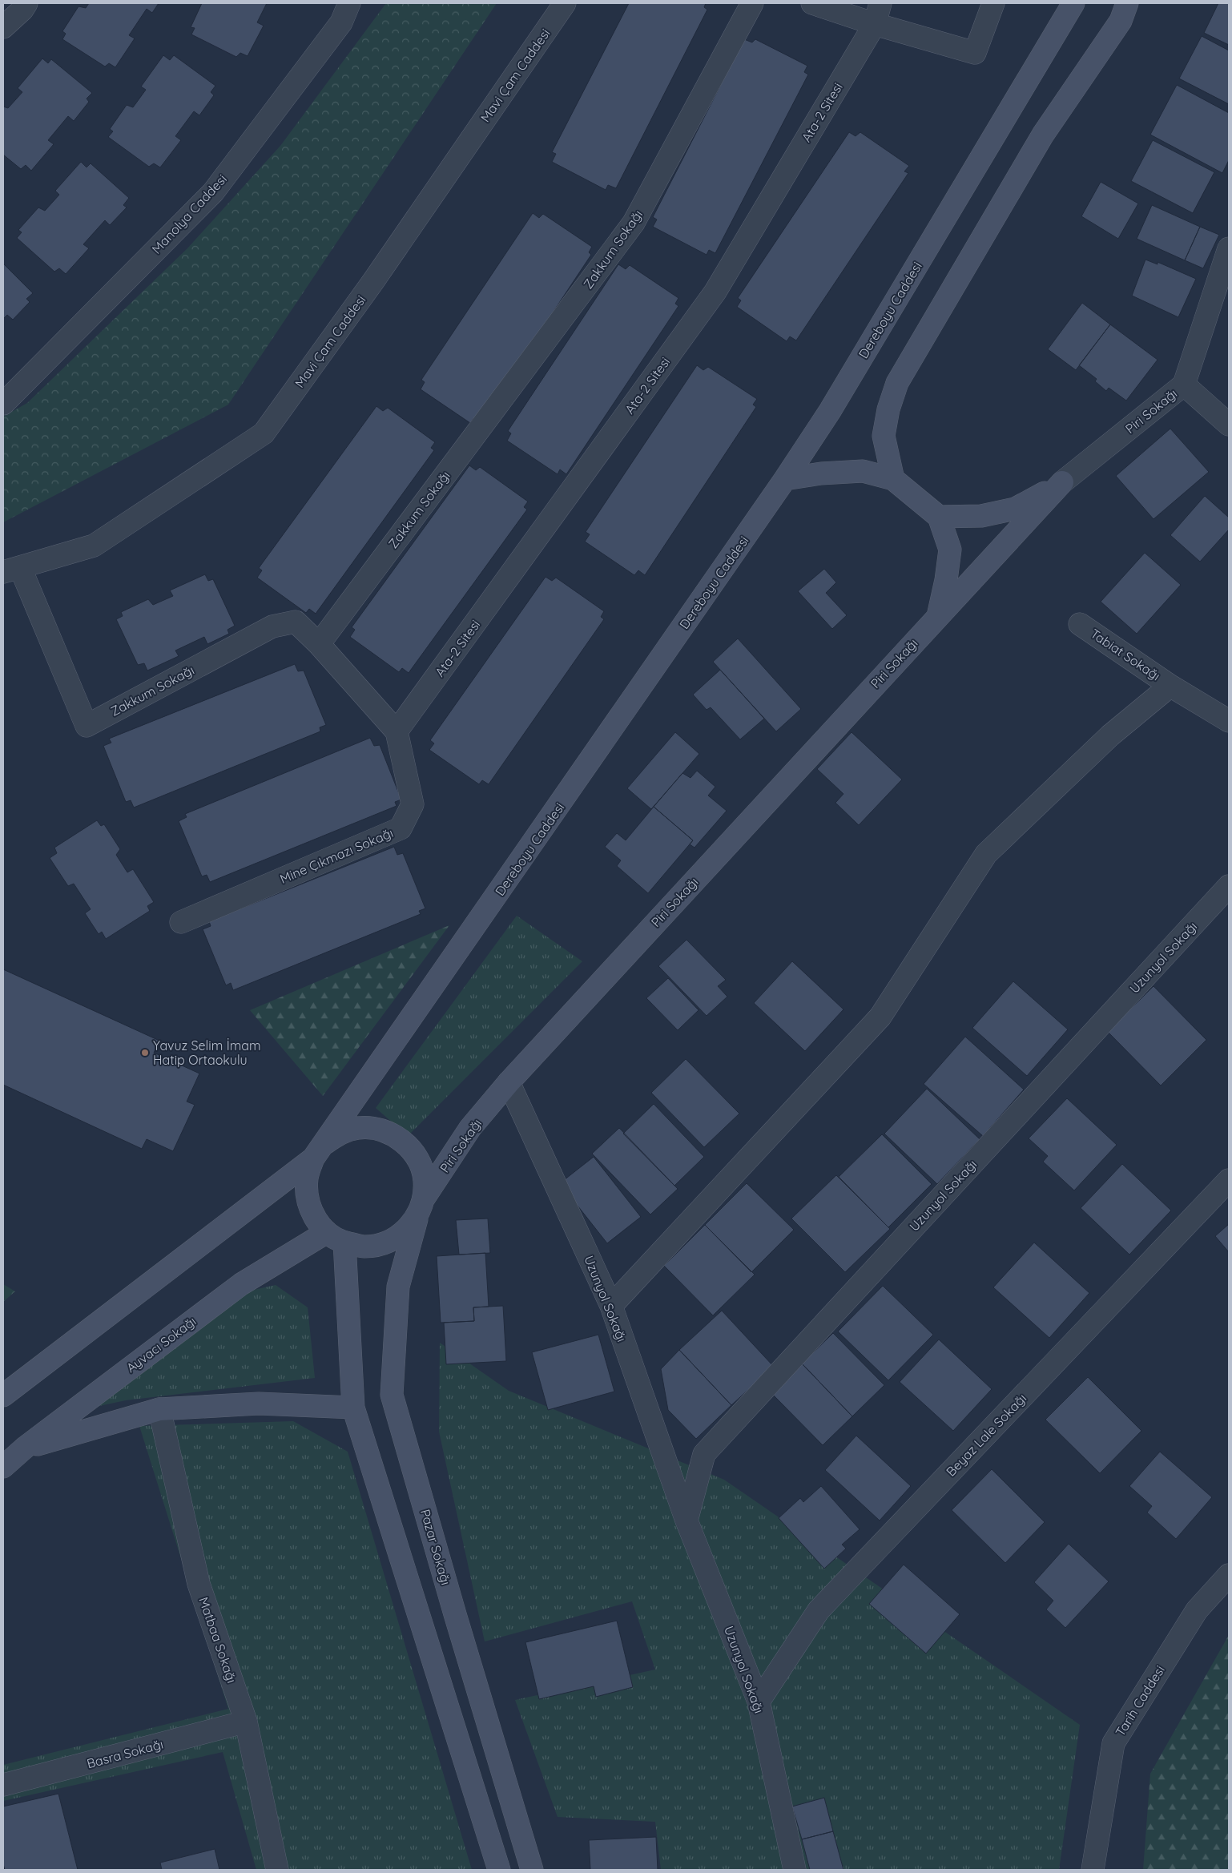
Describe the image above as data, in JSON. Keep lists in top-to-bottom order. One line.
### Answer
{"streets":{"main road":["Dereboyu Caddesi","Piri Sokağı","Ayvacı Sokağı","Pazar Sokağı"],"street":["Mavi Çam Caddesi","Ata-2 Sitesi","Manolya Caddesi","Zakkum Sokağı","Tabiat Sokağı","Mine Çıkmazı Sokağı","Uzunyol Sokağı","Beyaz Lale Sokağı","Matbaa Sokağı","Tarih Caddesi","Basra Sokağı"]},"crossings":[["Mavi Çam Caddesi","Zakkum Sokağı"],["Ata-2 Sitesi","Mine Çıkmazı Sokağı"],["Zakkum Sokağı","Mine Çıkmazı Sokağı"],["Dereboyu Caddesi","Piri Sokağı"],["Dereboyu Caddesi","Ayvacı Sokağı"],["Dereboyu Caddesi","Pazar Sokağı"],["Piri Sokağı","Uzunyol Sokağı"],["Piri Sokağı","Ayvacı Sokağı"],["Piri Sokağı","Pazar Sokağı"],["Uzunyol Sokağı","Beyaz Lale Sokağı"],["Ayvacı Sokağı","Pazar Sokağı"],["Matbaa Sokağı","Basra Sokağı"]],"places":["Yavuz Selim İmam Hatip Ortaokulu"]}
